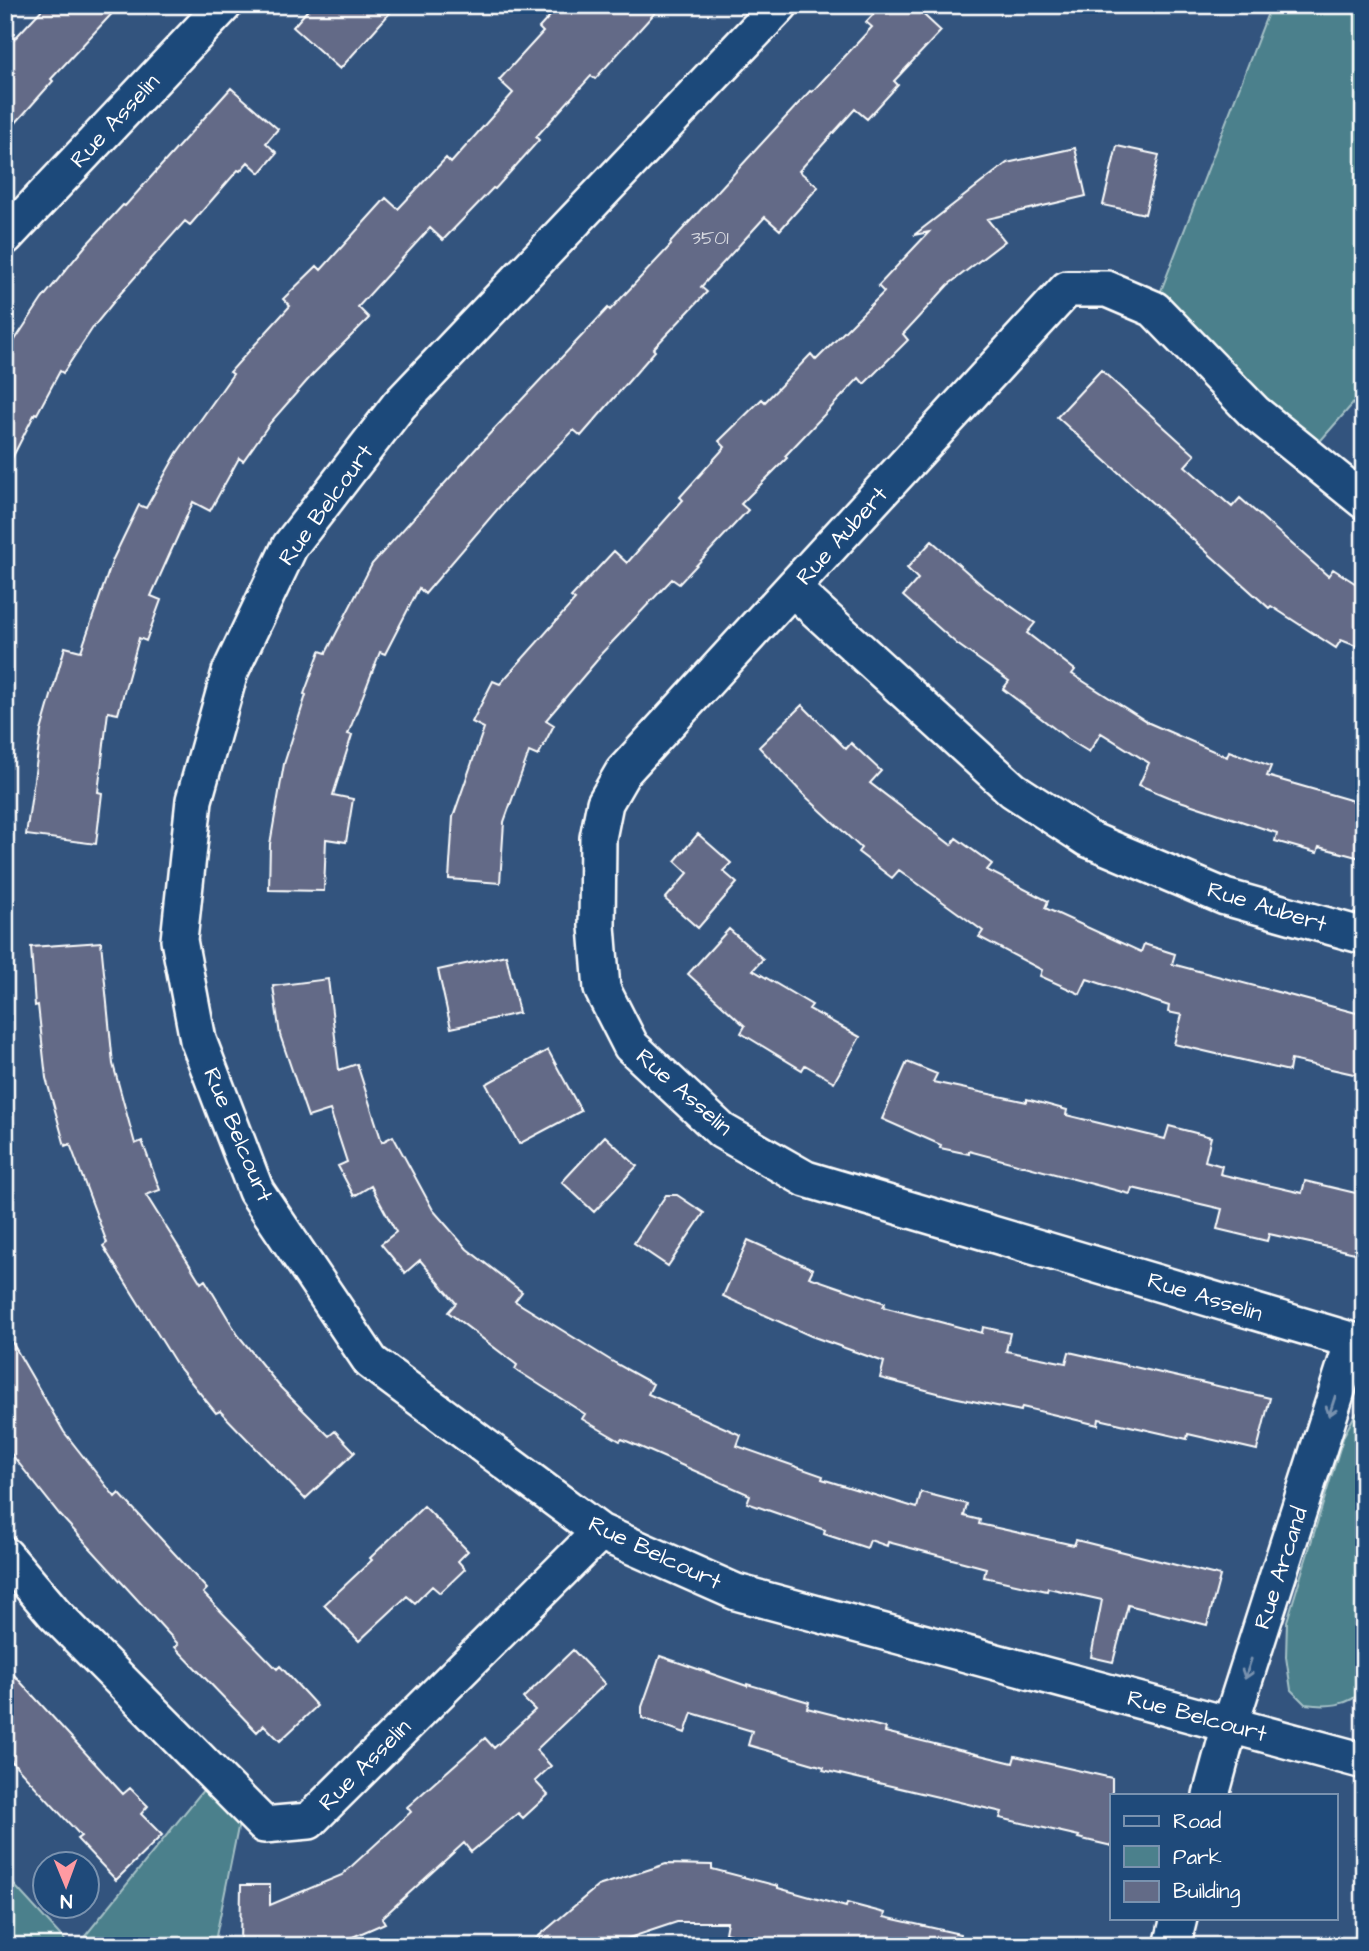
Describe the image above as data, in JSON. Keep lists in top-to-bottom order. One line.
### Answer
{"streets":{"street":["Rue Asselin","Rue Belcourt","Rue Aubert","Rue Arcand"]},"crossings":[["Rue Asselin","Rue Belcourt"],["Rue Asselin","Rue Aubert"],["Rue Asselin","Rue Arcand"],["Rue Belcourt","Rue Arcand"]],"one_way":["Rue Arcand"],"house_numbers":["3501"],"legend":["Road","Park","Building"],"north":"bottom"}
